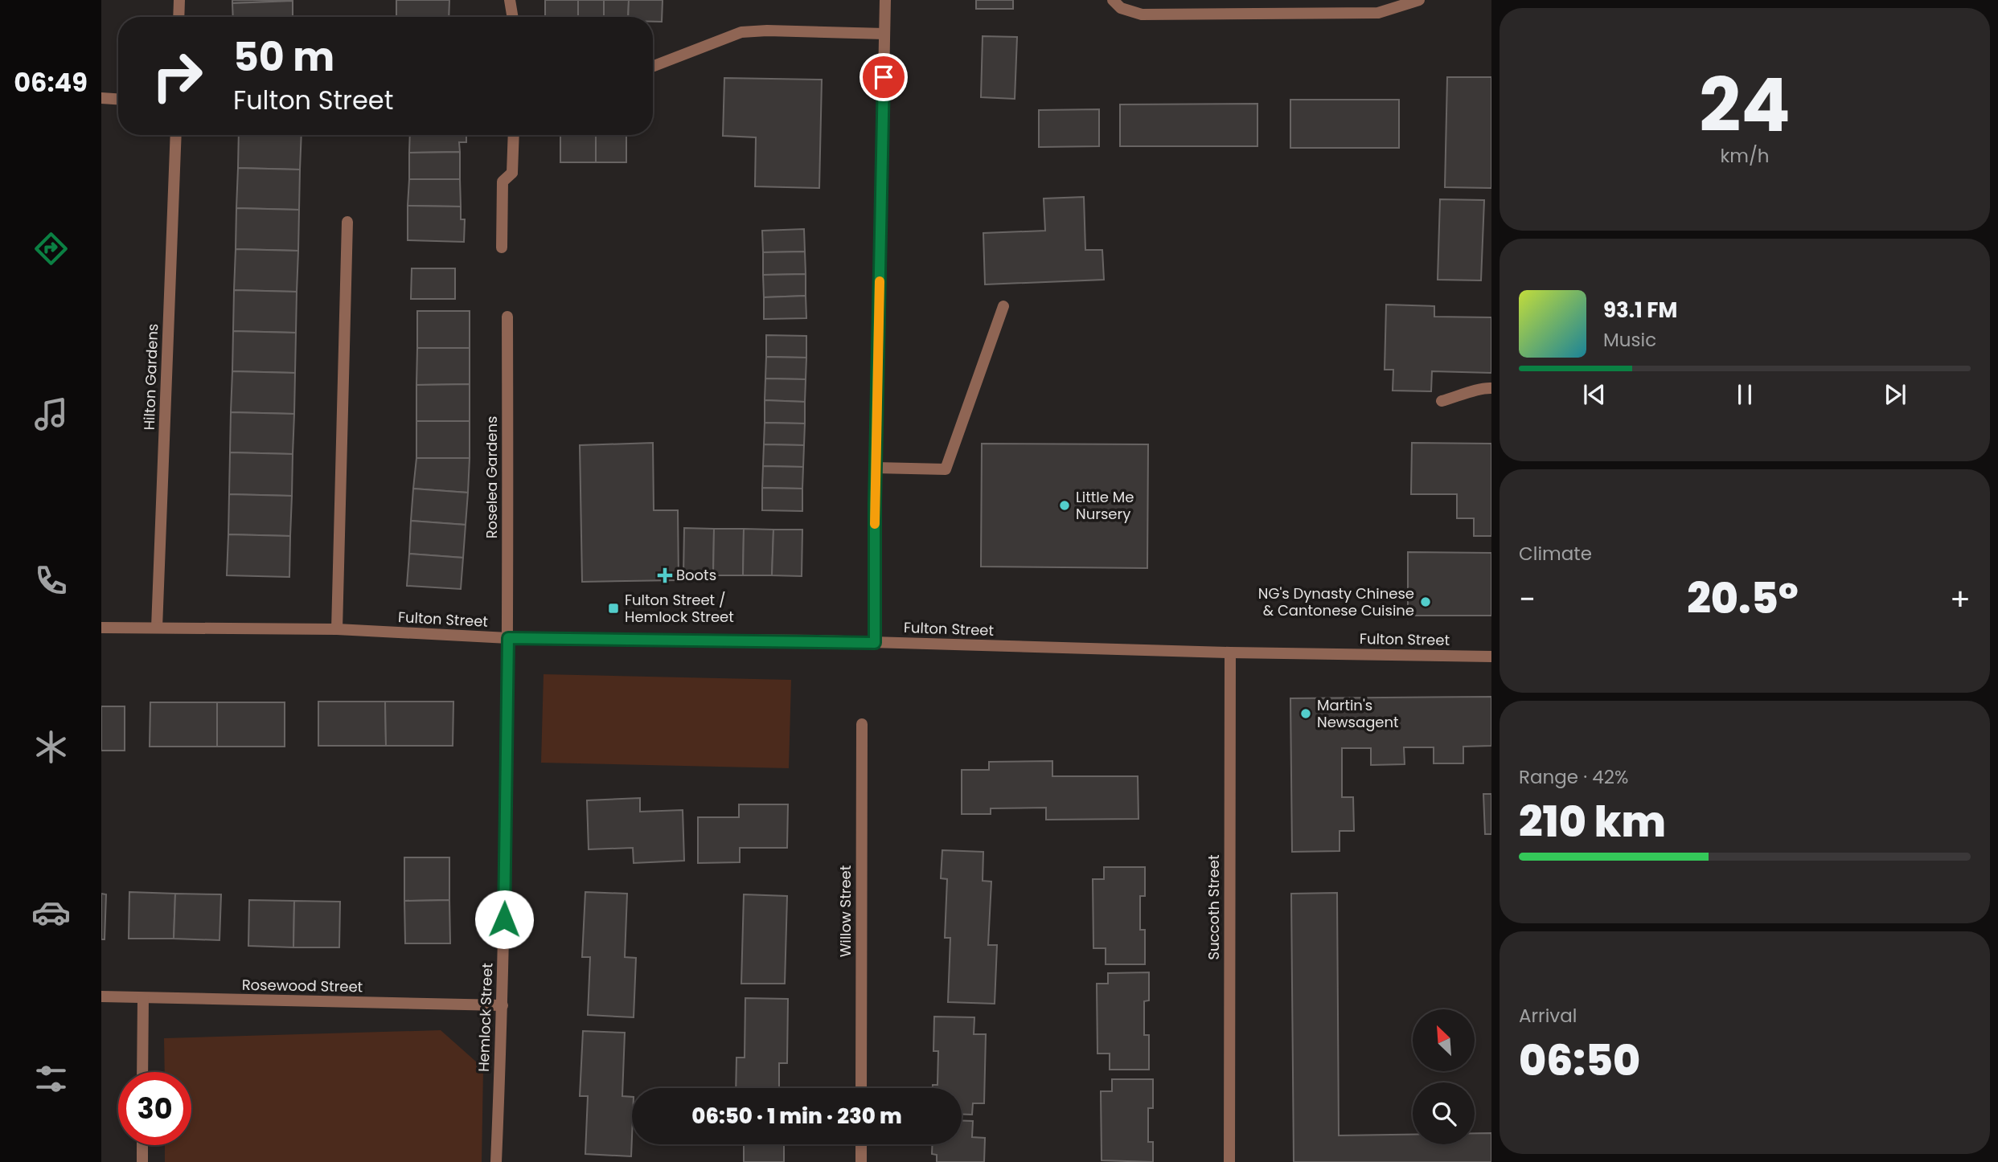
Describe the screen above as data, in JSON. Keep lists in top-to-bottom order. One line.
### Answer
{"streets":{"street":["Hilton Gardens","Roselea Gardens","Fulton Street","Succoth Street","Willow Street","Rosewood Street","Hemlock Street"]},"crossings":[["Hilton Gardens","Fulton Street"],["Roselea Gardens","Fulton Street"],["Roselea Gardens","Hemlock Street"],["Fulton Street","Succoth Street"],["Fulton Street","Hemlock Street"],["Rosewood Street","Hemlock Street"]],"places":{"other":["Little Me Nursery","NG's Dynasty Chinese & Cantonese Cuisine","Martin's Newsagent"],"health":["Boots"],"transit":["Fulton Street / Hemlock Street"]},"north":"top left","page":{"tabs":"06:49","tile":[["24","km/h"],"Climate",["Range · 42%","210 km"],["Arrival","06:50"]],"turn":["50 m","Fulton Street"],"song":["93.1 FM","Music"],"heat":["−","20.5°","+"],"limit":"30","trip":"06:50 · 1 min · 230 m"}}
